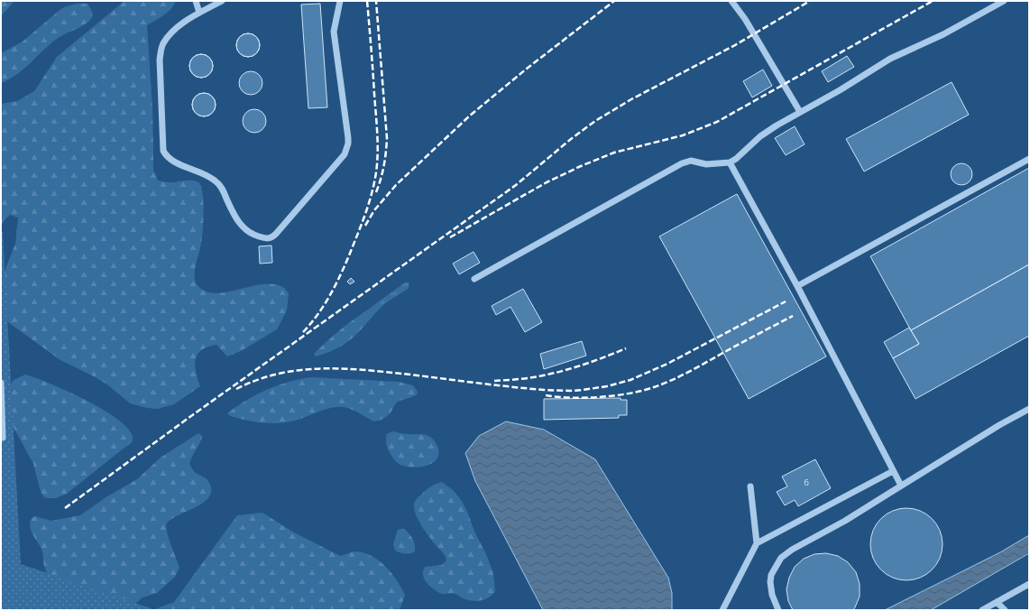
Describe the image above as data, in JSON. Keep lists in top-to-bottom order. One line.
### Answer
{"house_numbers":["6"]}
